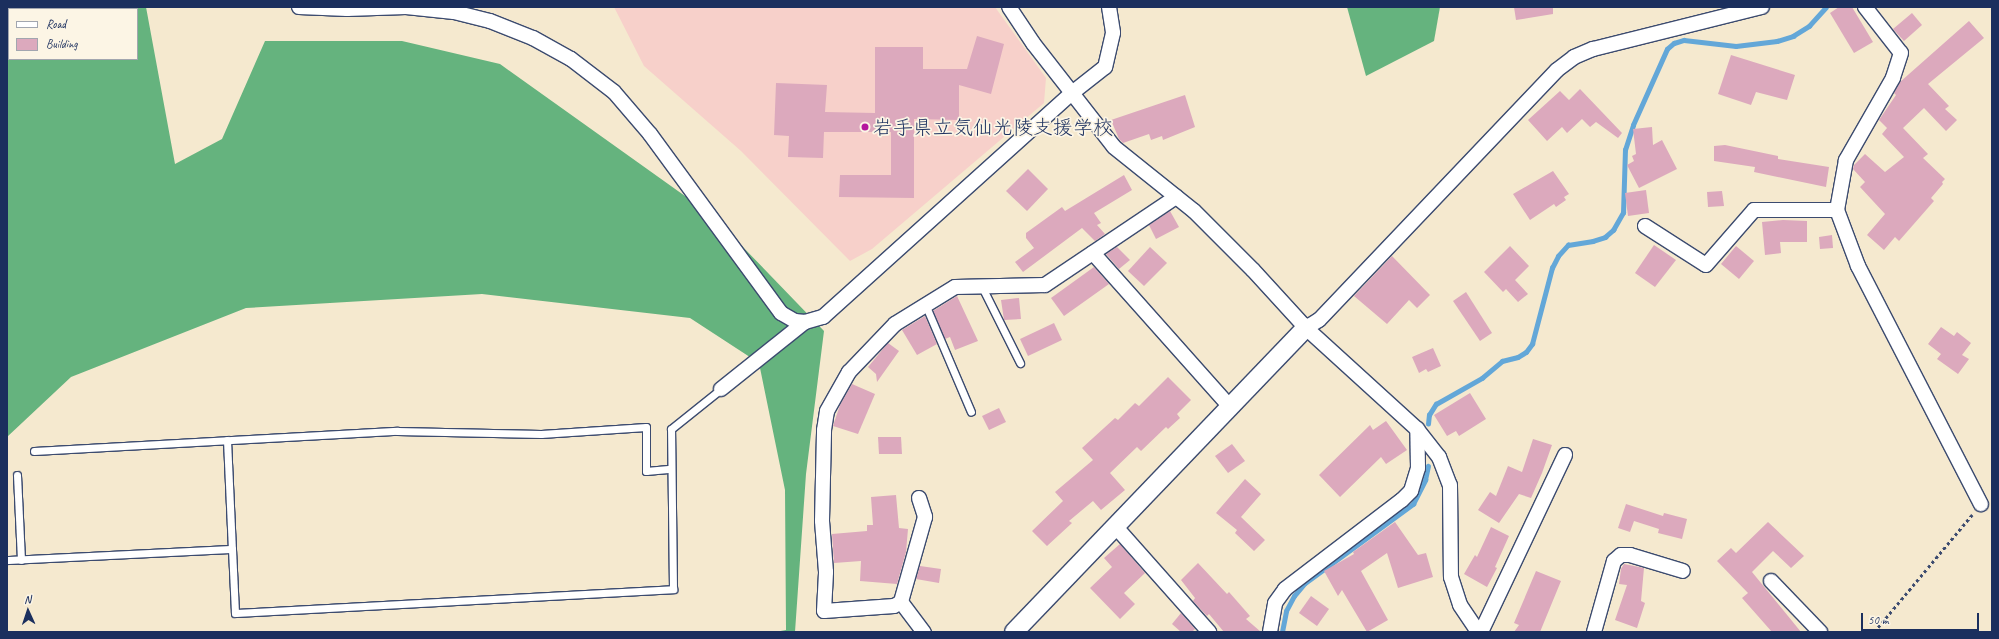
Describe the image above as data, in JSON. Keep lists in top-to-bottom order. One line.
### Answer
{"places":["岩手県立気仙光陵支援学校"],"legend":["Road","Building"],"scale_bar":"50 m","north":"top"}
